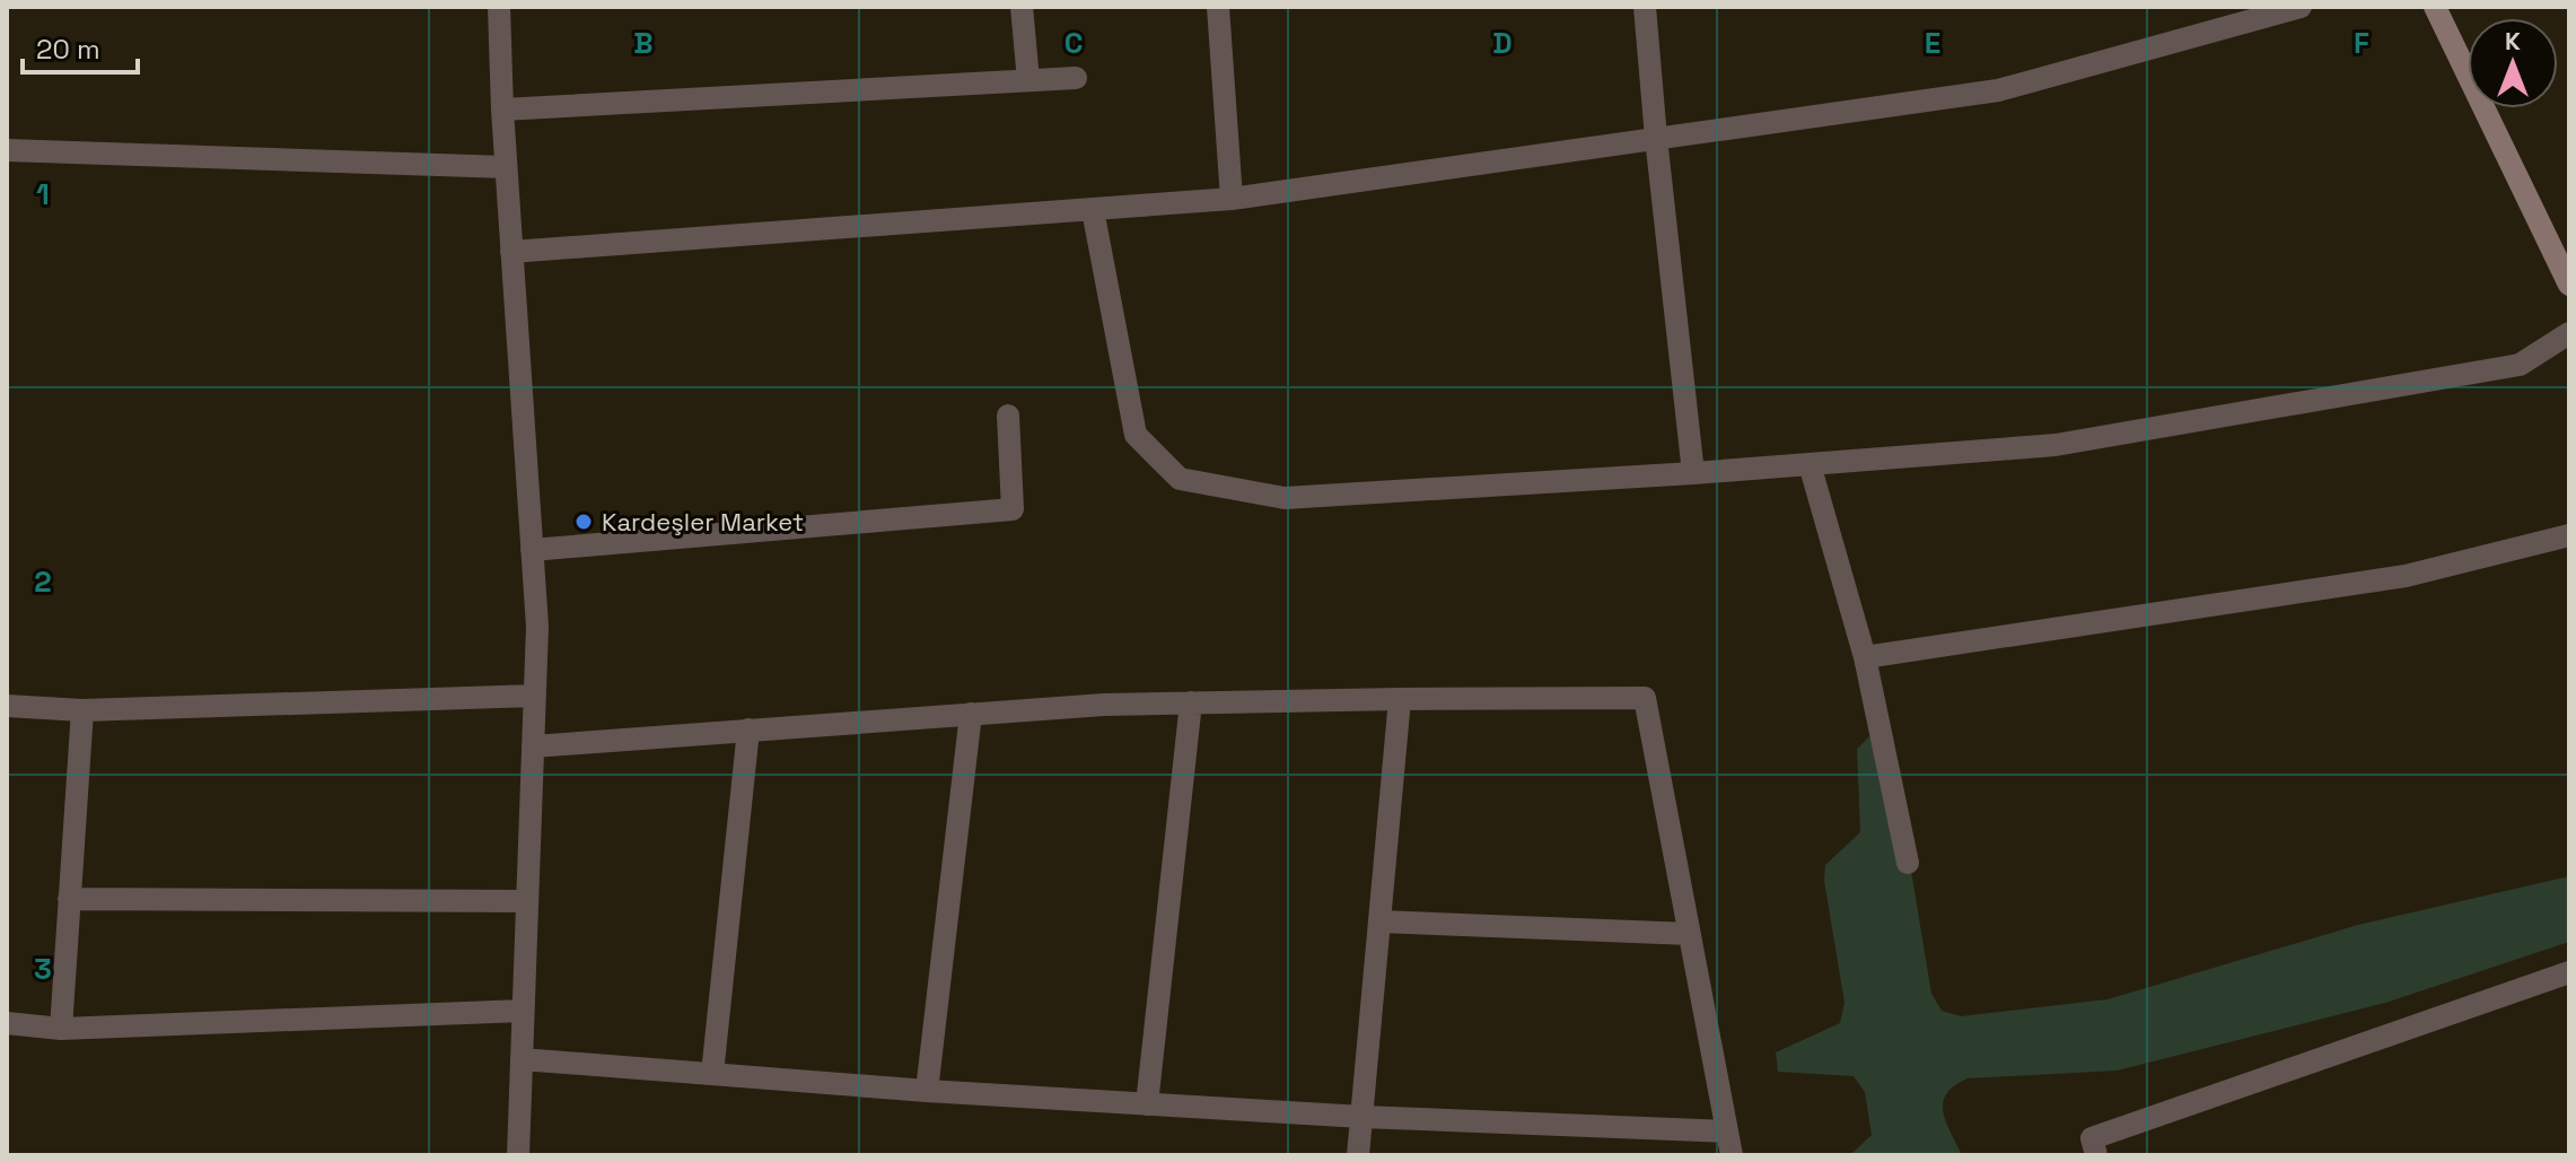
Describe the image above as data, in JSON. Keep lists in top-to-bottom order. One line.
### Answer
{"places":["Kardeşler Market"],"scale_bar":"20 m","north":"top","grid":{"columns":["B","C","D","E","F"],"rows":["1","2","3"]}}
